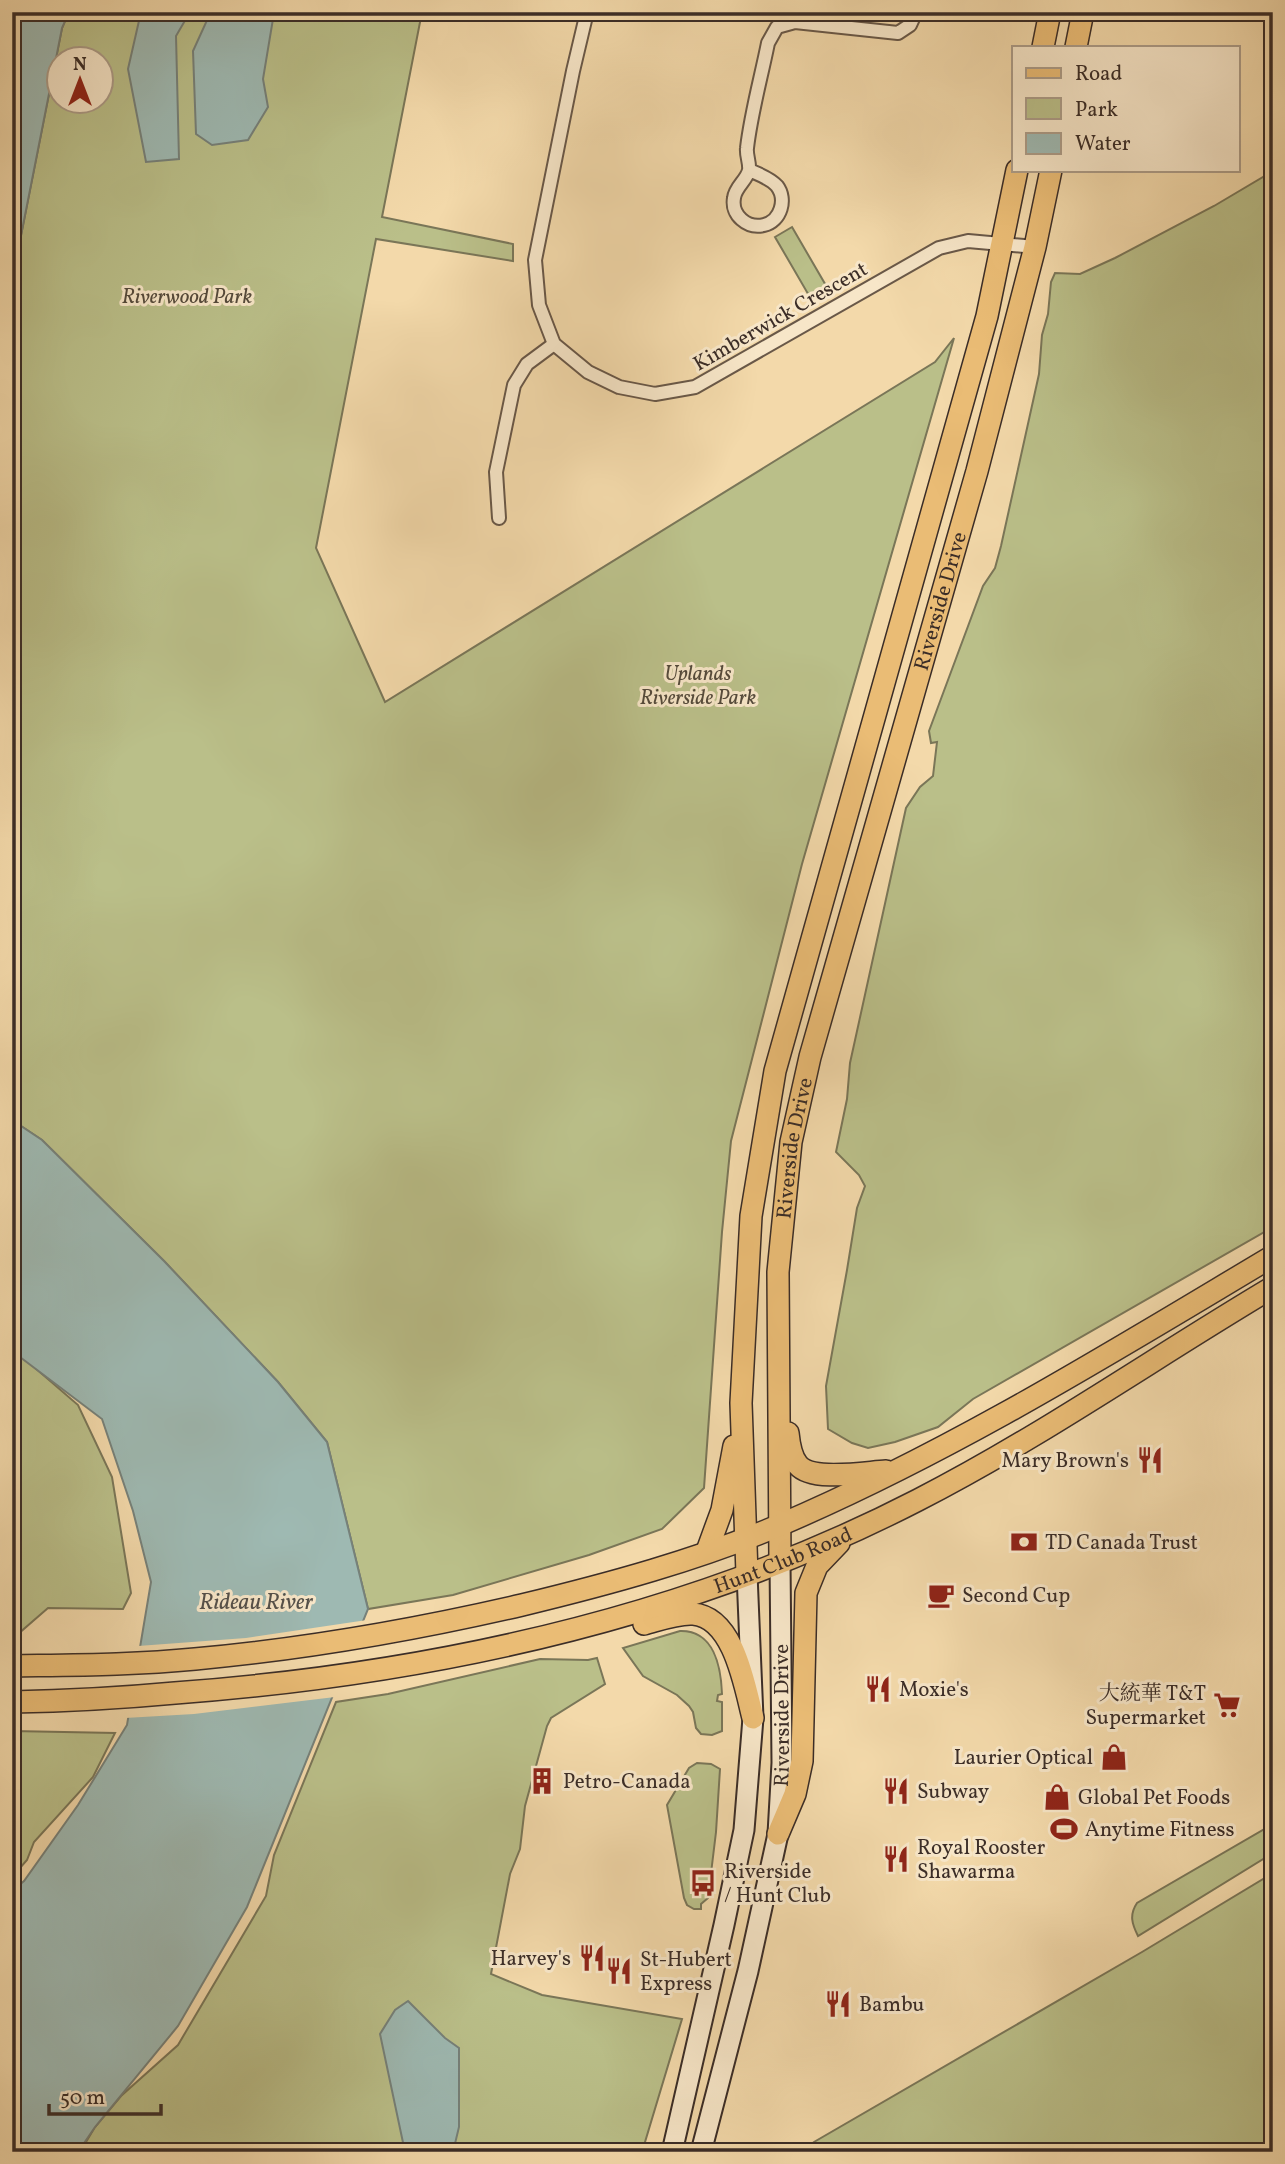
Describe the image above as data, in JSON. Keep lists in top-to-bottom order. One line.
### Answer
{"streets":{"main road":["Riverside Drive","Hunt Club Road"],"street":["Kimberwick Crescent"]},"crossings":[["Kimberwick Crescent","Riverside Drive"],["Riverside Drive","Hunt Club Road"]],"water":["Rideau River"],"parks":["Riverwood Park","Uplands Riverside Park"],"places":{"restaurant":["Mary Brown's","Moxie's","Subway","Royal Rooster Shawarma","Harvey's","St-Hubert Express","Bambu"],"bank":["TD Canada Trust"],"cafe":["Second Cup"],"supermarket":["大統華 T&T Supermarket"],"shop":["Laurier Optical","Global Pet Foods"],"building":["Petro-Canada"],"sports":["Anytime Fitness"],"bus stop":["Riverside / Hunt Club"]},"legend":["Road","Park","Water"],"scale_bar":"50 m","north":"top"}
